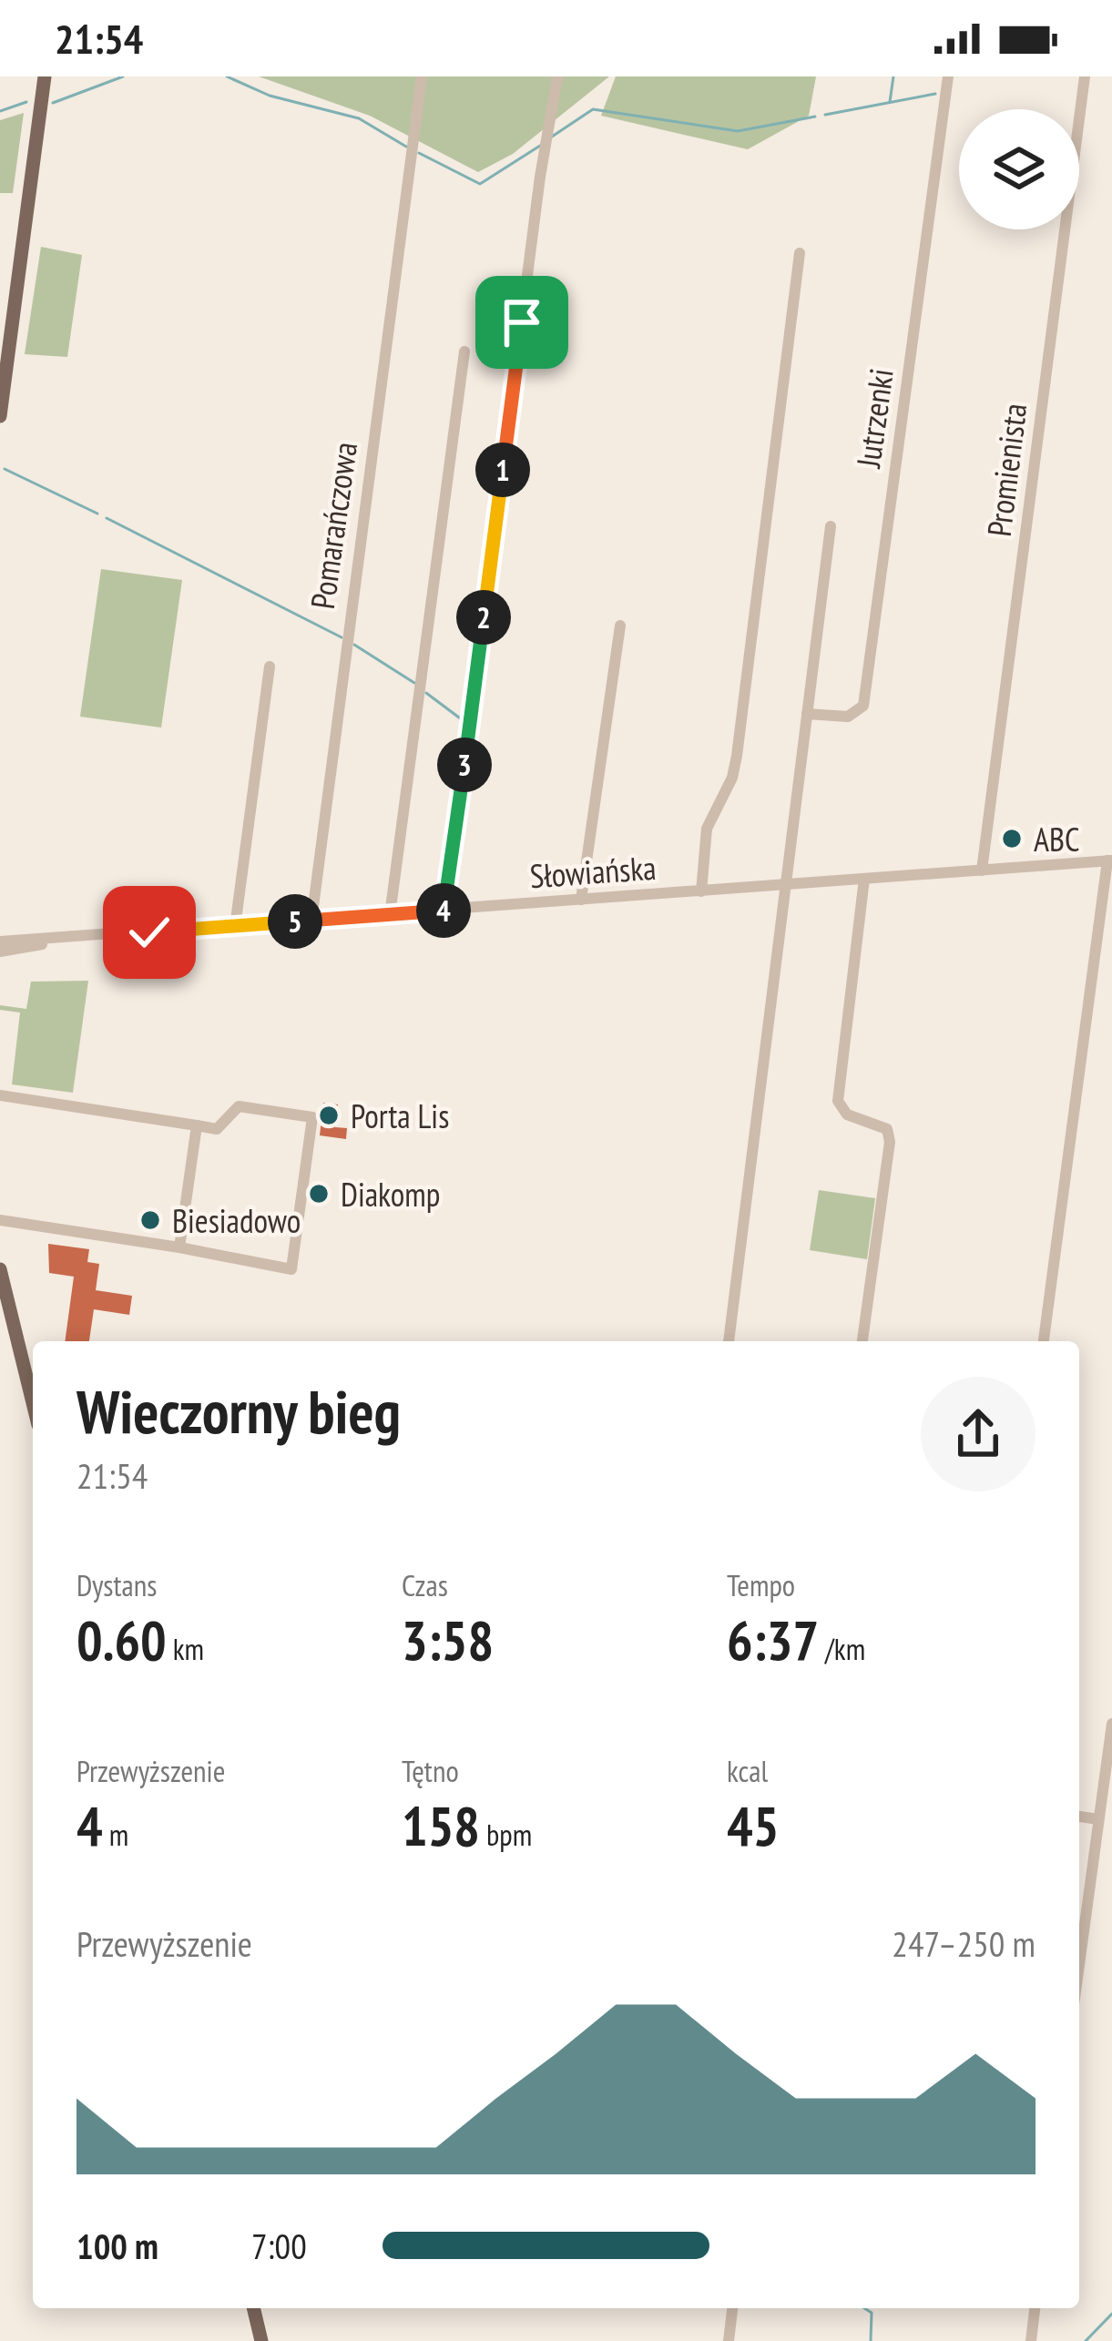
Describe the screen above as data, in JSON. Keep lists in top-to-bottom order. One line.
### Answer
{"streets":{"street":["Jutrzenki","Promienista","Pomarańczowa","Słowiańska"]},"crossings":[["Promienista","Słowiańska"],["Pomarańczowa","Słowiańska"]],"places":["ABC","Porta Lis","Diakomp","Biesiadowo"],"page":{"status":"21:54","pins":["1","2","3","4","5"],"heading":["Wieczorny bieg","21:54"],"stats":[["Dystans","0.60 km"],["Czas","3:58"],["Tempo","6:37 /km"],["Przewyższenie","4 m"],["Tętno","158 bpm"],["kcal","45"]],"chart":["Przewyższenie","247–250 m"],"list":[{"name":"100 m","note":"7:00"}]}}
